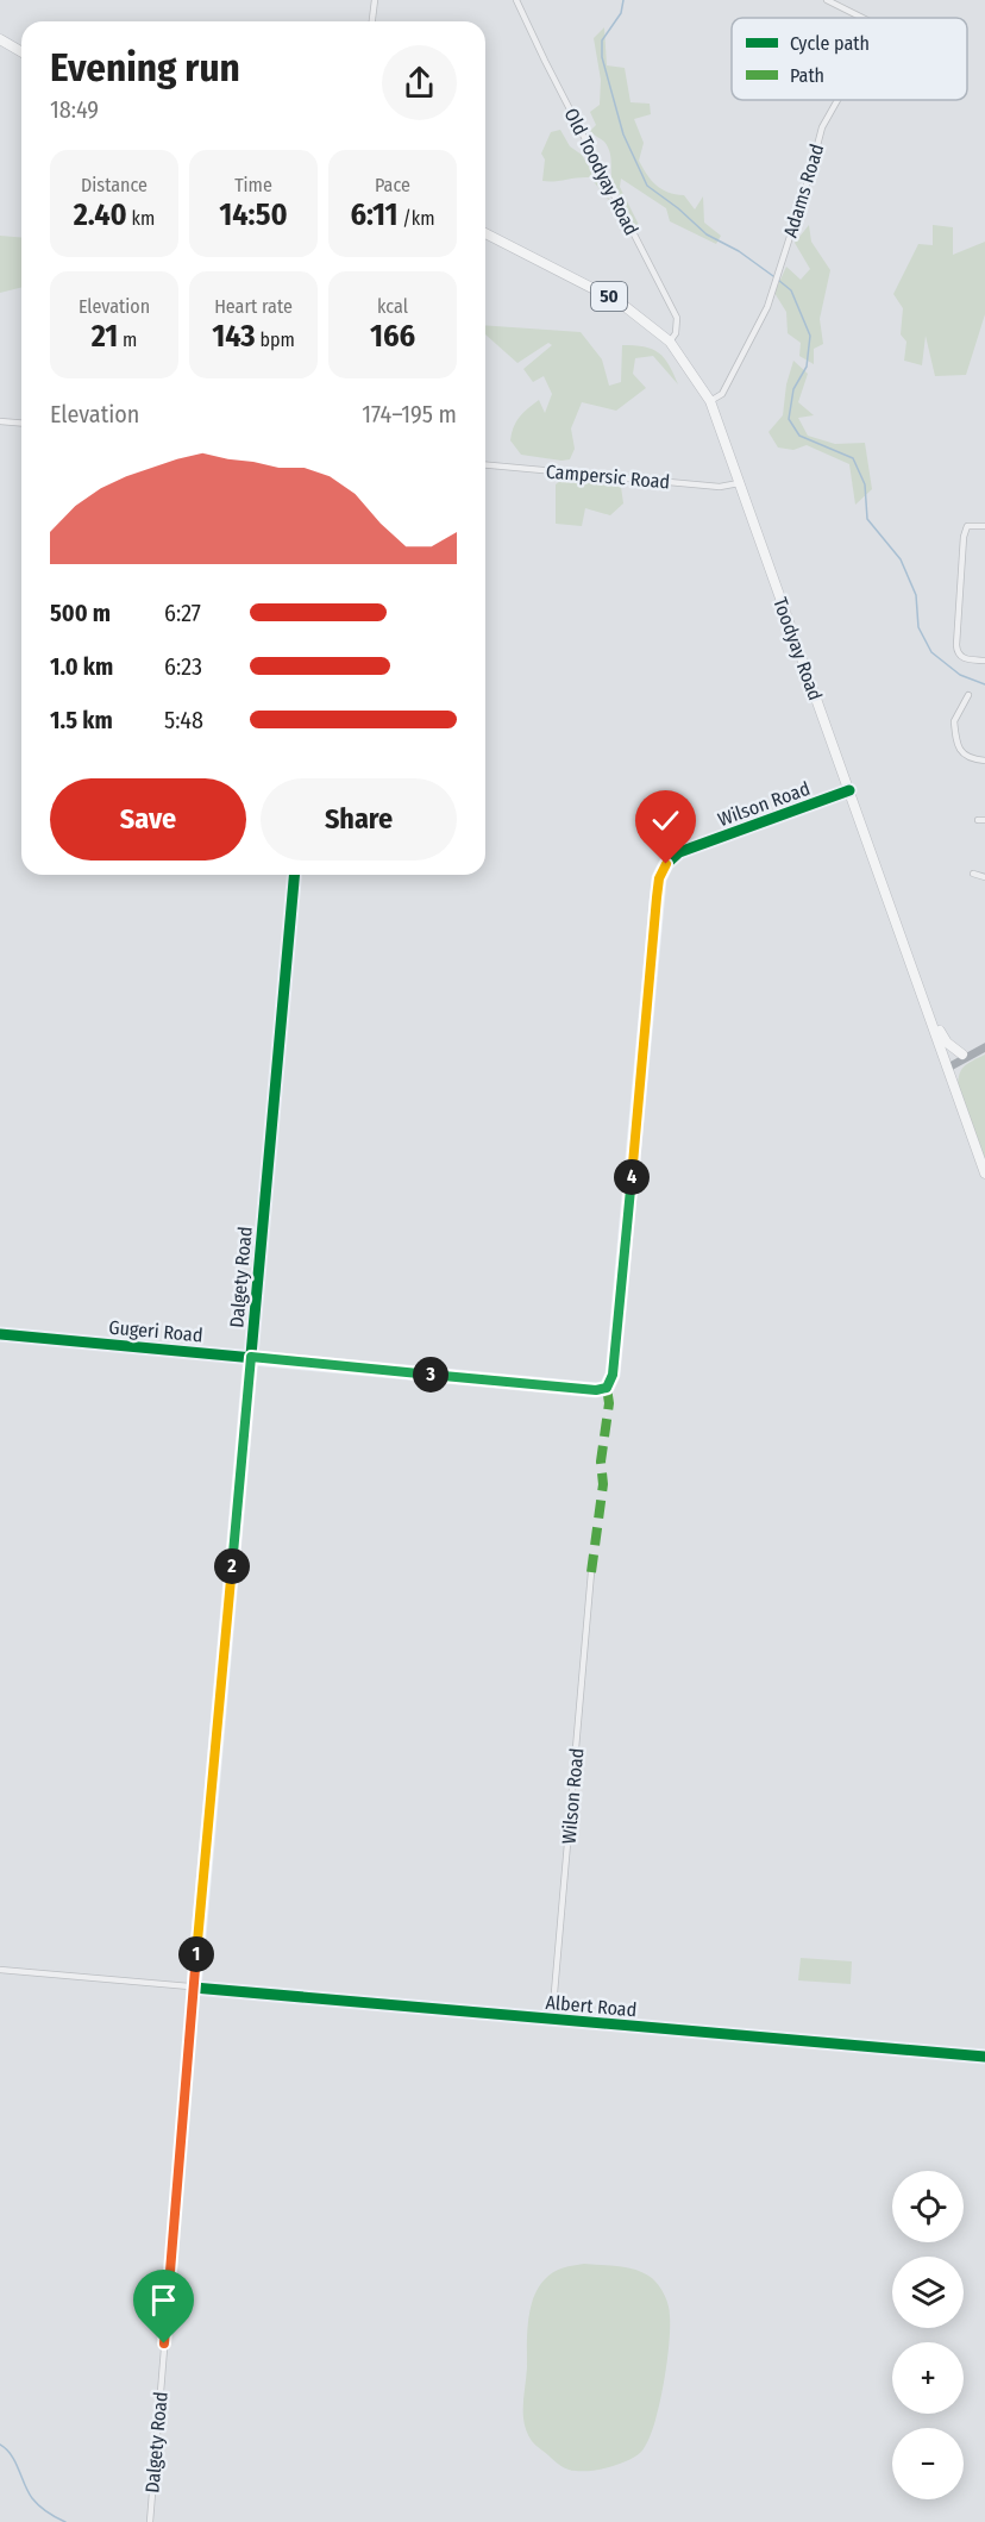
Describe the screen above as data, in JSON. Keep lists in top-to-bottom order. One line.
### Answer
{"streets":{"main road":["50","Toodyay Road"],"street":["Old Toodyay Road","Adams Road","Campersic Road","Wilson Road","Dalgety Road","Gugeri Road","Albert Road"]},"crossings":[["Old Toodyay Road","Toodyay Road"],["Adams Road","Toodyay Road"],["Campersic Road","Toodyay Road"],["Toodyay Road","Wilson Road"],["Wilson Road","Gugeri Road"],["Wilson Road","Albert Road"],["Dalgety Road","Gugeri Road"],["Dalgety Road","Albert Road"]],"legend":["Cycle path","Path"],"page":{"heading":["Evening run","18:49"],"stats":[["Distance","2.40 km"],["Time","14:50"],["Pace","6:11 /km"],["Elevation","21 m"],["Heart rate","143 bpm"],["kcal","166"]],"chart":["Elevation","174–195 m"],"list":[{"name":"500 m","note":"6:27"},{"name":"1.0 km","note":"6:23"},{"name":"1.5 km","note":"5:48"}],"buttons":["Save","Share"],"pins":["4","3","2","1"],"map_buttons":["+","−"]}}
